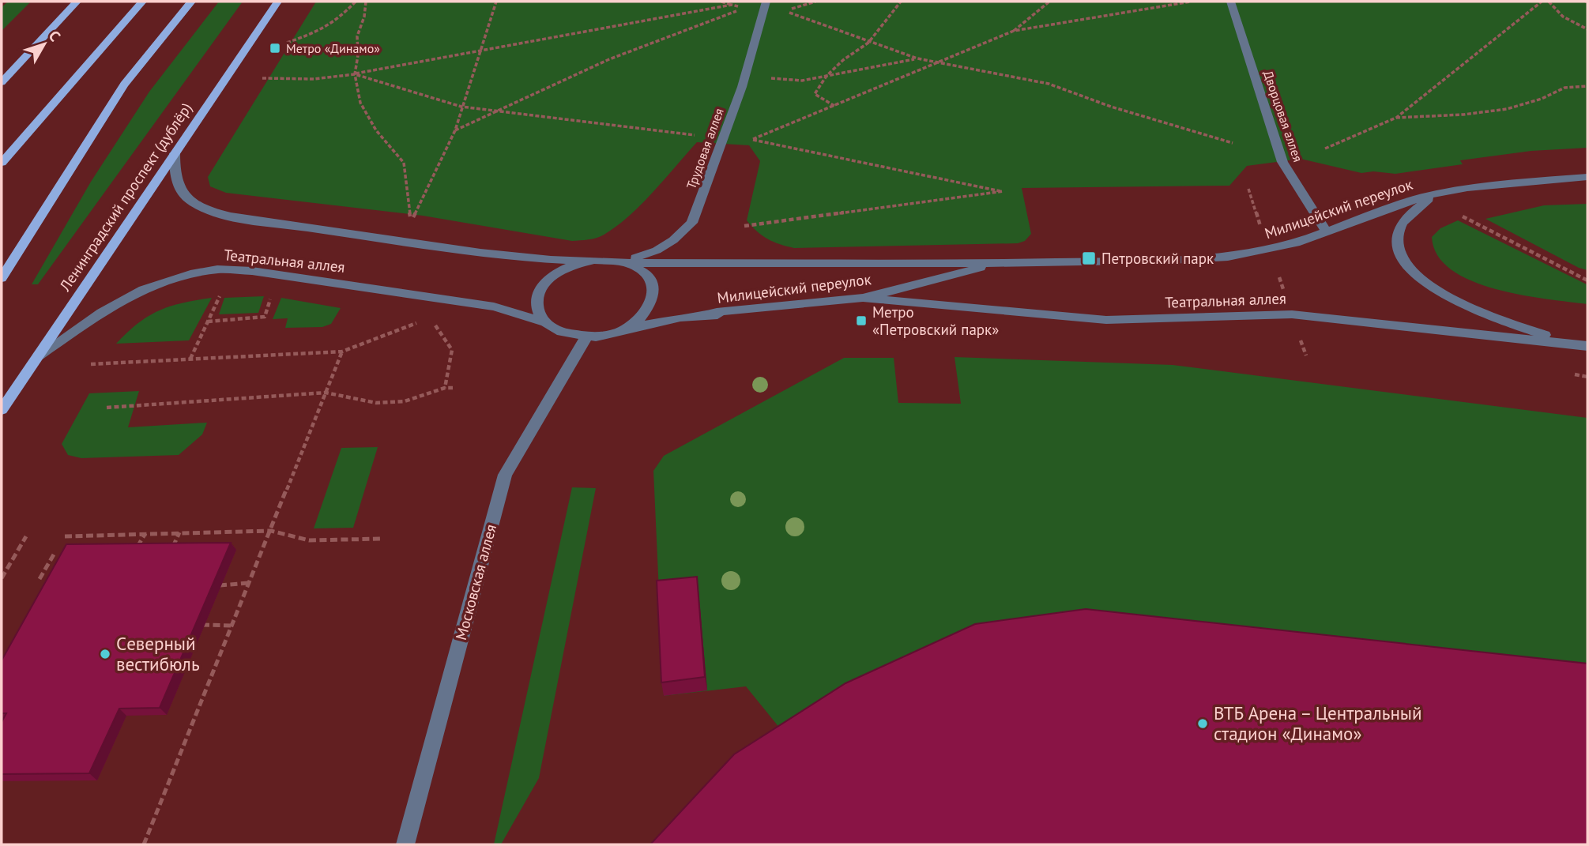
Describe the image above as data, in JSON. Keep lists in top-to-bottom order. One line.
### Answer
{"streets":{"main road":["Ленинградский проспект (дублёр)"],"street":["Дворцовая аллея","Трудовая аллея","Милицейский переулок","Театральная аллея","Московская аллея"]},"crossings":[["Дворцовая аллея","Милицейский переулок"],["Трудовая аллея","Милицейский переулок"],["Трудовая аллея","Театральная аллея"],["Трудовая аллея","Московская аллея"],["Ленинградский проспект (дублёр)","Театральная аллея"],["Милицейский переулок","Театральная аллея"],["Милицейский переулок","Московская аллея"],["Театральная аллея","Московская аллея"]],"places":{"transit":["Метро «Динамо»","Петровский парк","Метро «Петровский парк»"],"other":["Cеверный вестибюль","ВТБ Арена – Центральный стадион «Динамо»"]},"north":"top right"}
